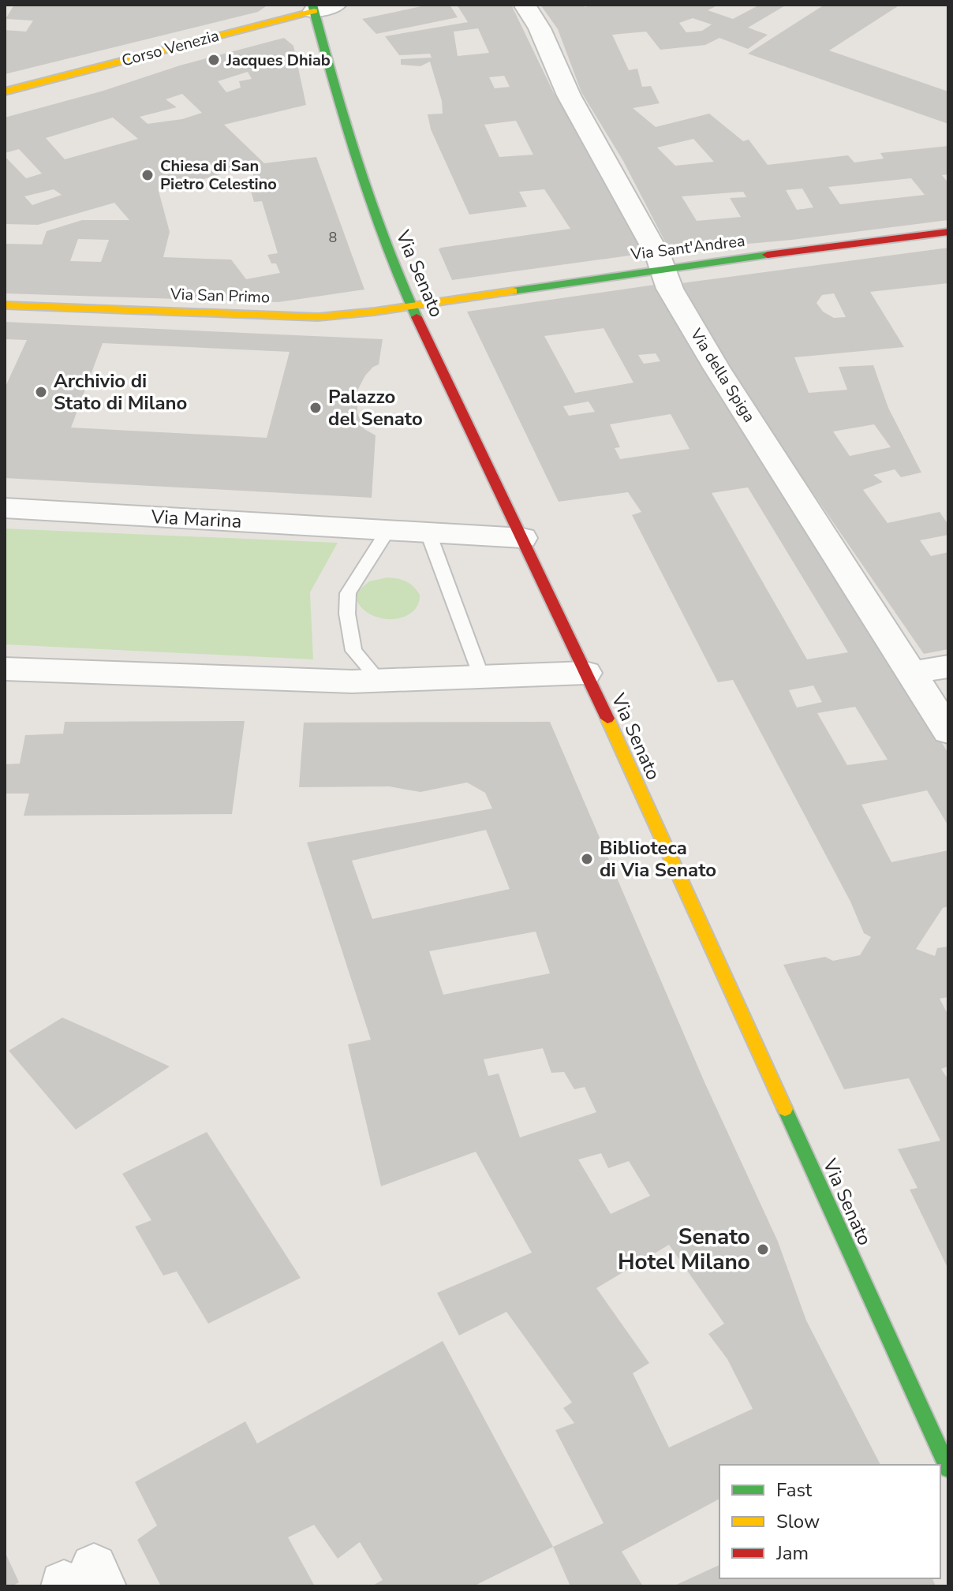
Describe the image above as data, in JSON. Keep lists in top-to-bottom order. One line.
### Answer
{"streets":{"street":["Corso Venezia","Via Sant'Andrea","Via Senato","Via San Primo","Via della Spiga","Via Marina"]},"crossings":[["Corso Venezia","Via Senato"],["Via Sant'Andrea","Via San Primo"],["Via Sant'Andrea","Via della Spiga"],["Via Senato","Via San Primo"],["Via Senato","Via Marina"]],"places":["Jacques Dhiab","Chiesa di San Pietro Celestino","Archivio di Stato di Milano","Palazzo del Senato","Biblioteca di Via Senato","Senato Hotel Milano"],"house_numbers":["8"],"legend":["Fast","Slow","Jam"]}
